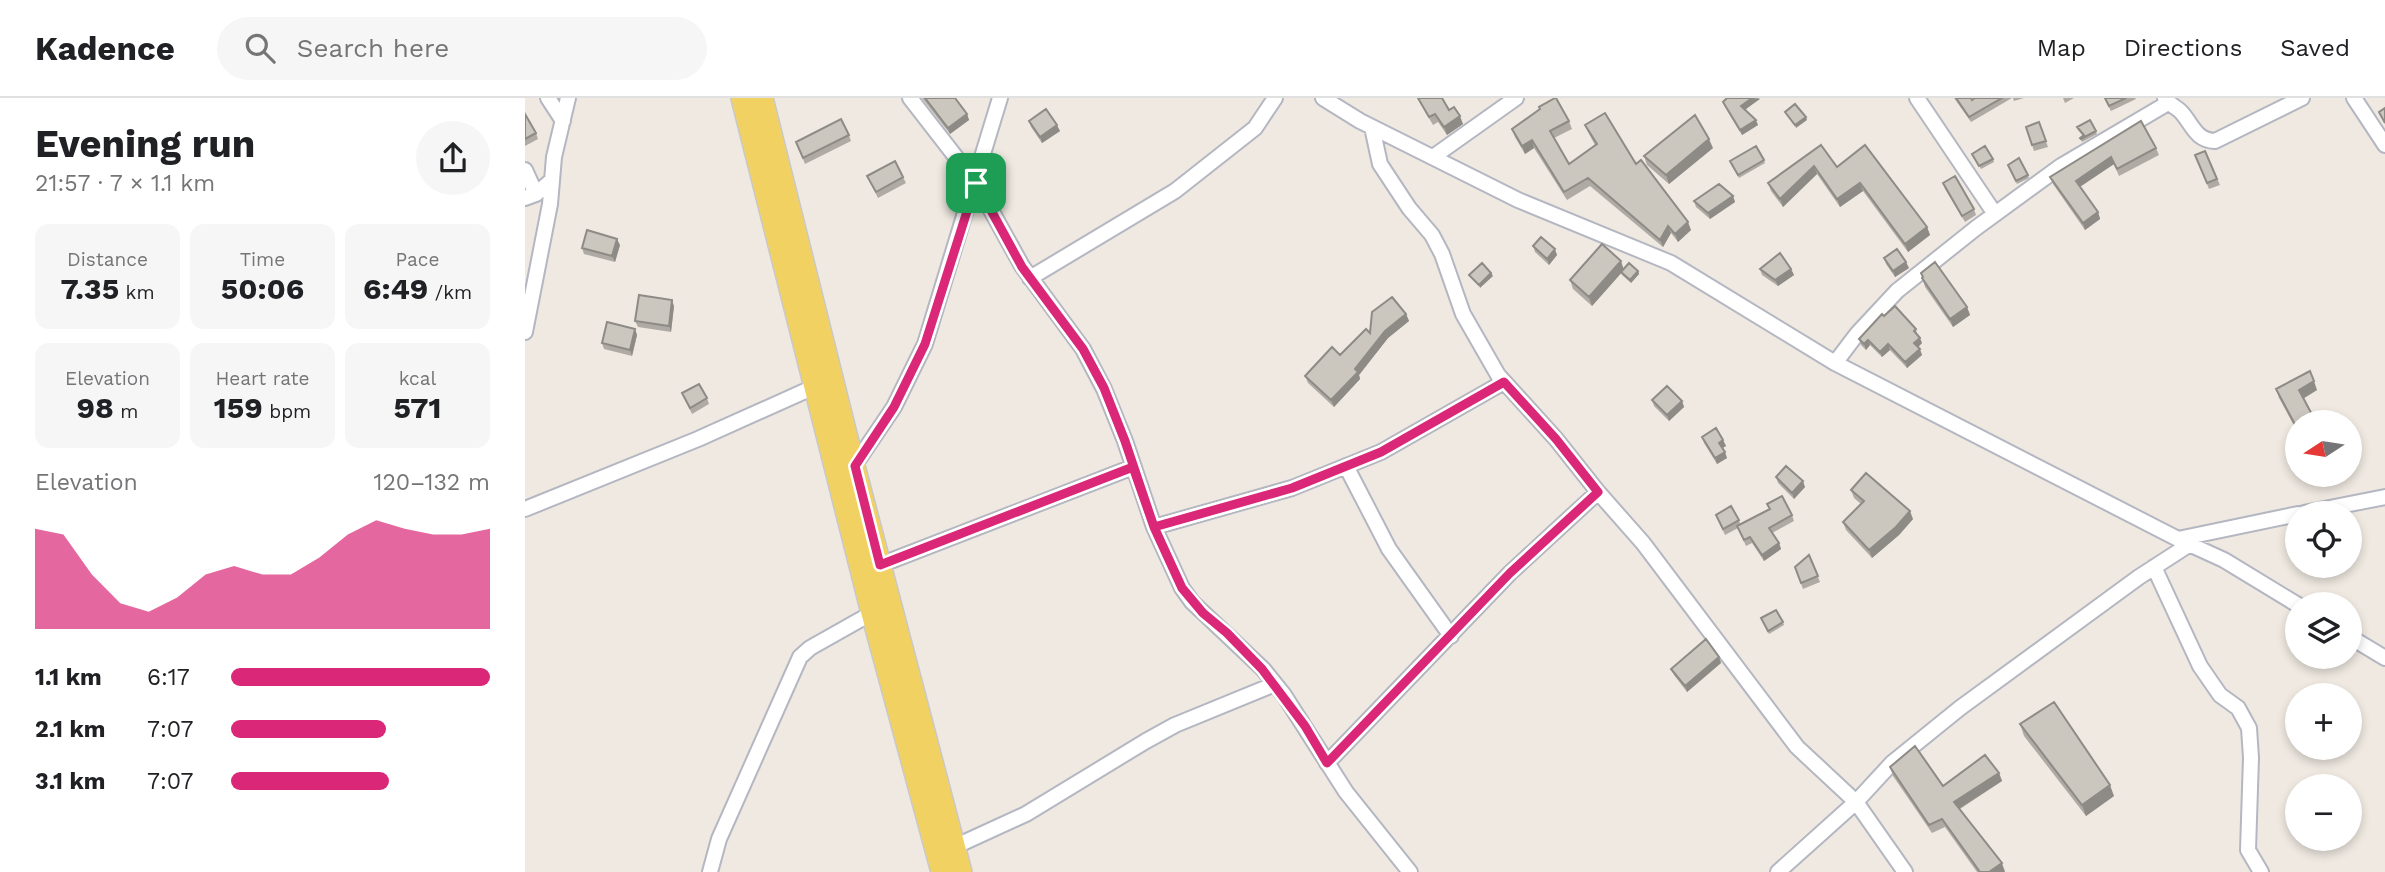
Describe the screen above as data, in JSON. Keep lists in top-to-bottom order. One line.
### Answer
{"north":"left","page":{"header":"Kadence","search":"Search here","nav":["Map","Directions","Saved"],"heading":["Evening run","21:57 · 7 × 1.1 km"],"stats":[["Distance","7.35 km"],["Time","50:06"],["Pace","6:49 /km"],["Elevation","98 m"],["Heart rate","159 bpm"],["kcal","571"]],"map_buttons":["+","−"],"chart":["Elevation","120–132 m"],"list":[{"name":"1.1 km","note":"6:17"},{"name":"2.1 km","note":"7:07"},{"name":"3.1 km","note":"7:07"}]}}
